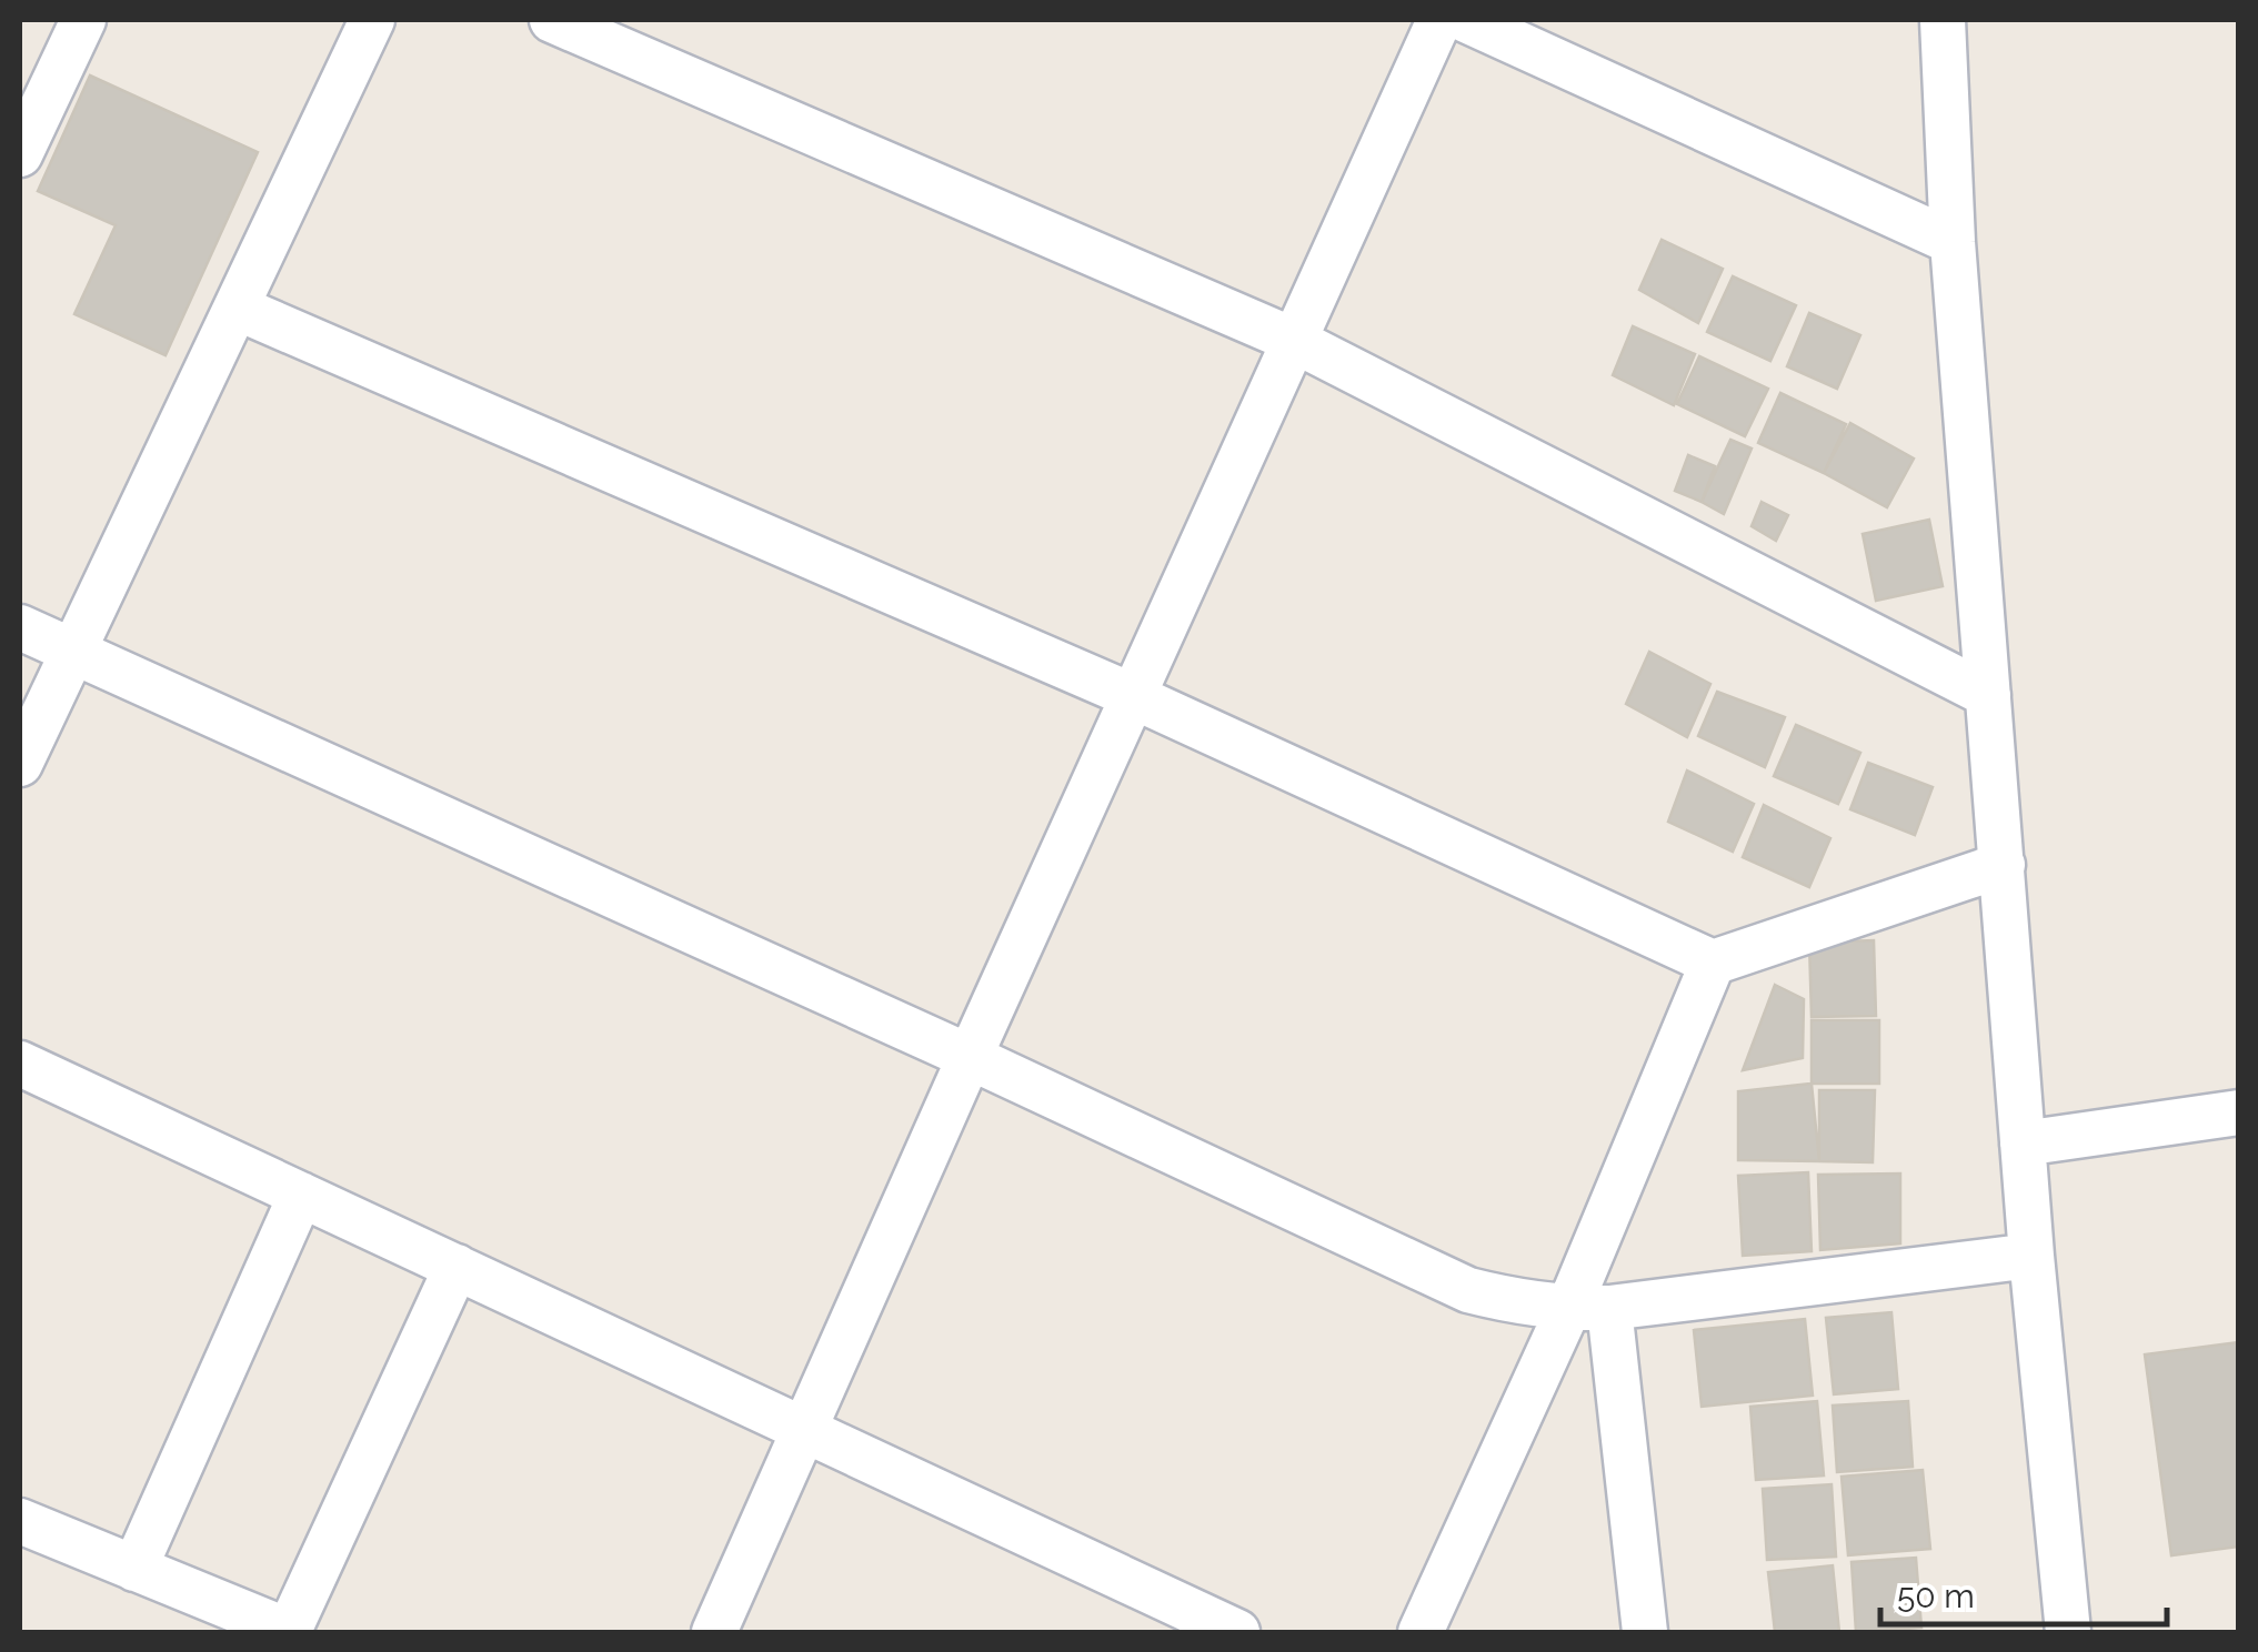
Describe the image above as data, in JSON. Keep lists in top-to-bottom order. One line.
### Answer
{"scale_bar":"50 m"}
